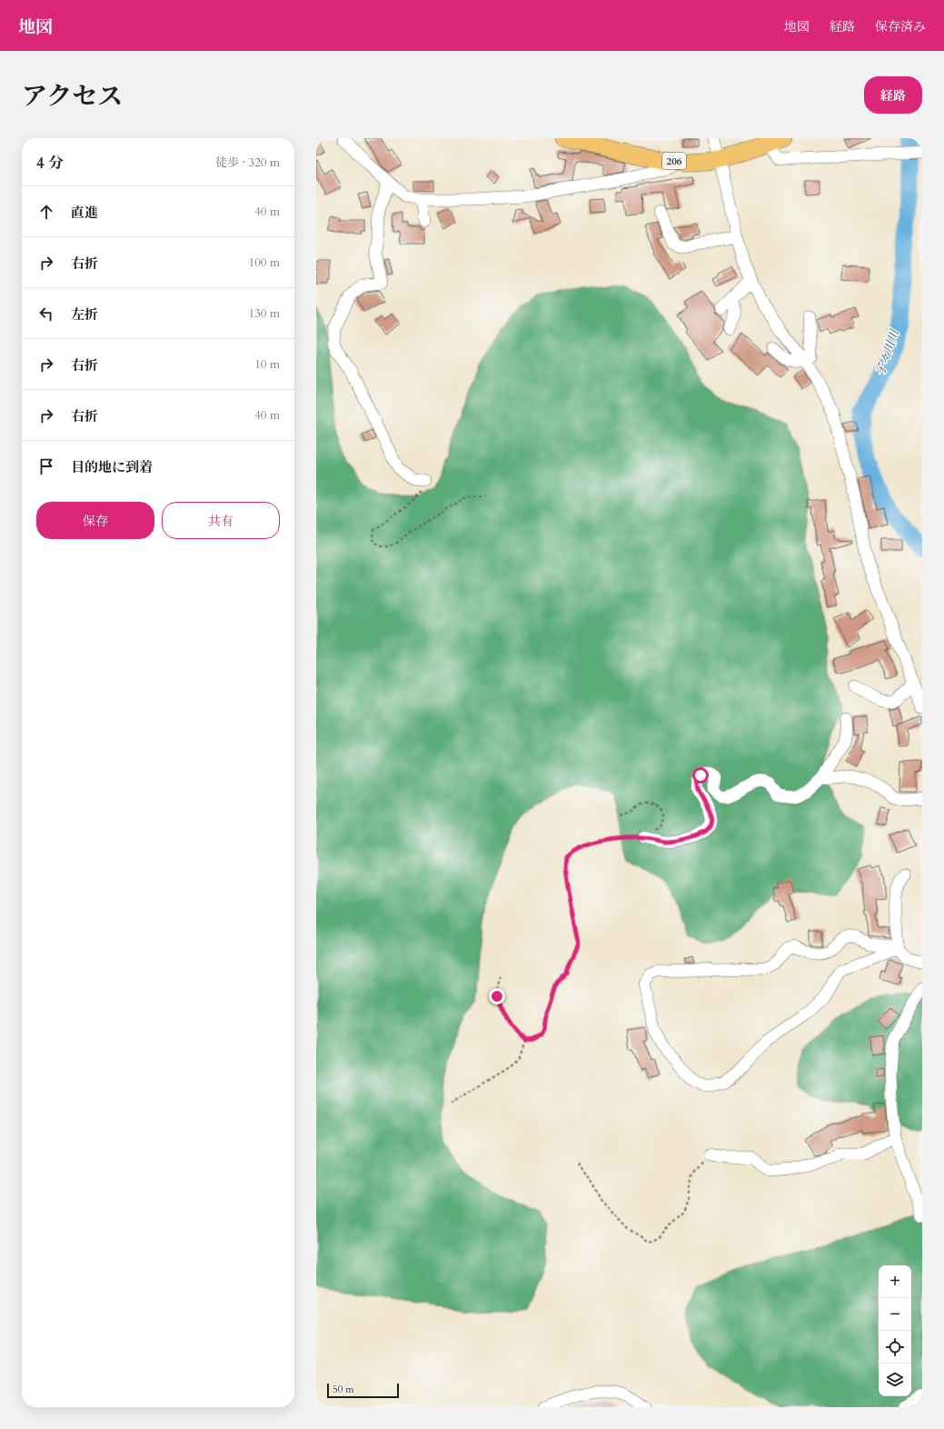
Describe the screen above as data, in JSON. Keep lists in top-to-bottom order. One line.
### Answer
{"streets":{"highway":["206"]},"water":["子々川川"],"scale_bar":"50 m","page":{"header":"地図","nav":["地図","経路","保存済み"],"title":"アクセス","buttons":["経路",["保存","共有"]],"heading":["4 分","徒歩 · 320 m"],"list":[["直進","40 m"],["右折","100 m"],["左折","130 m"],["右折","10 m"],["右折","40 m"],"目的地に到着"],"map_buttons":["+","−"],"scale":"50 m"}}
